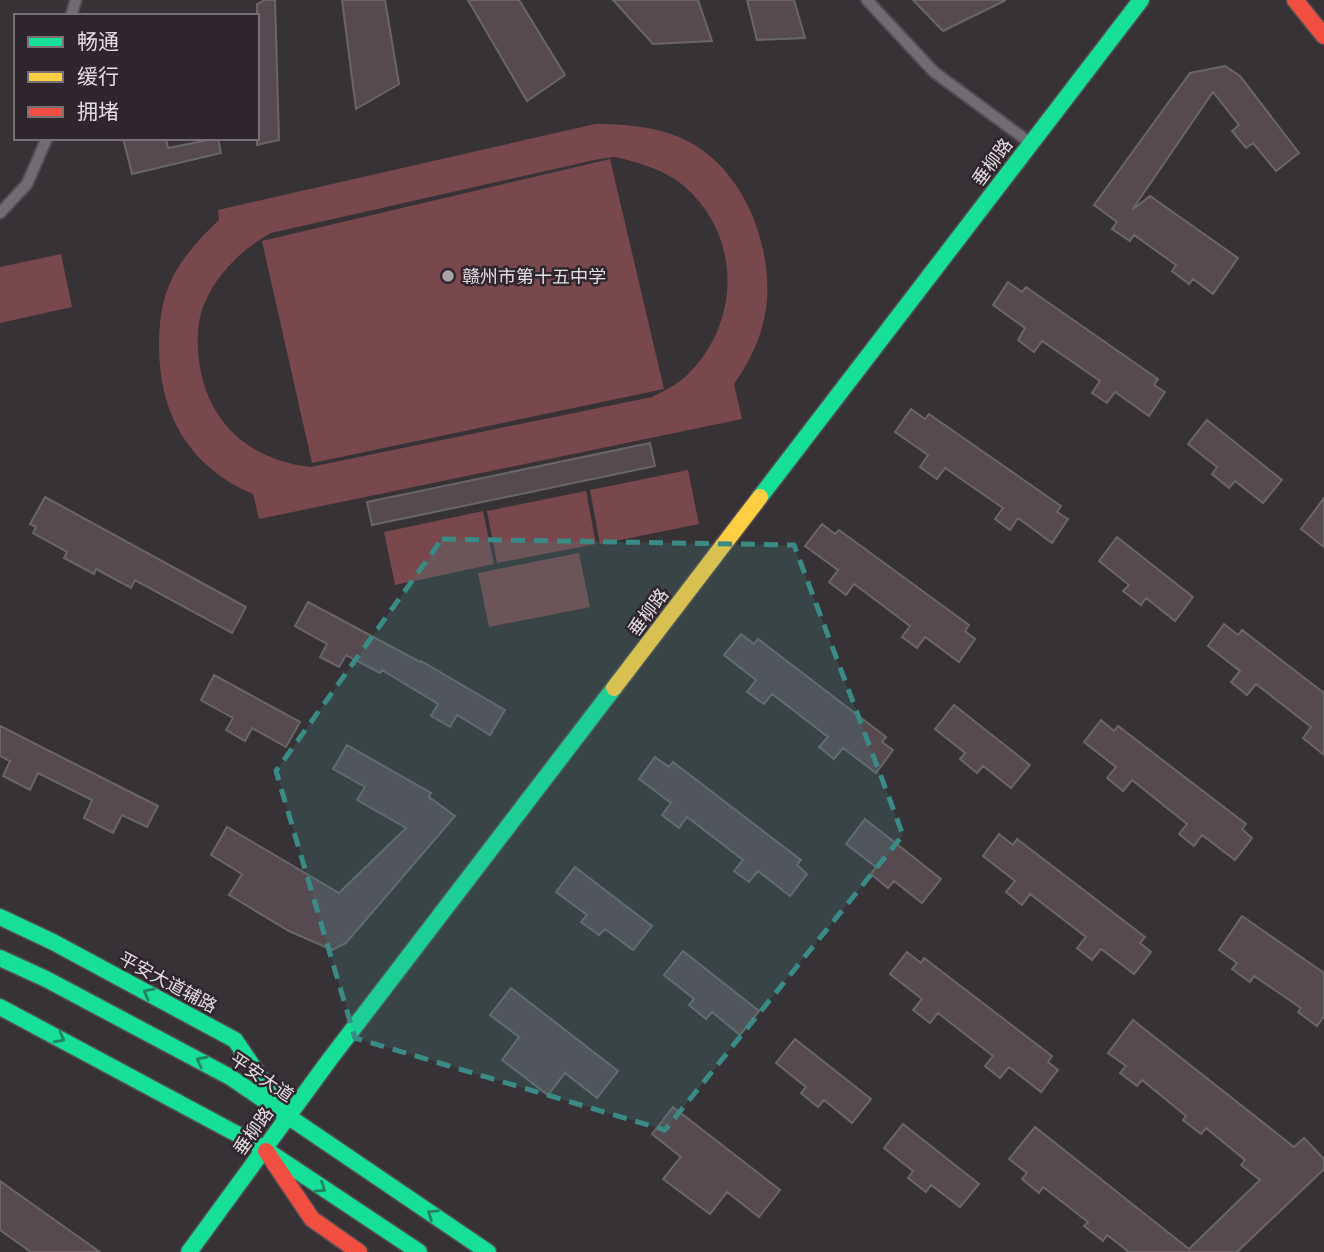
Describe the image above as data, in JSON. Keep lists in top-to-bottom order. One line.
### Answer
{"streets":{"street":["垂柳路","平安大道辅路","平安大道"]},"crossings":[["垂柳路","平安大道辅路"],["垂柳路","平安大道"],["平安大道辅路","平安大道"]],"places":["赣州市第十五中学"],"legend":["畅通","缓行","拥堵"]}
